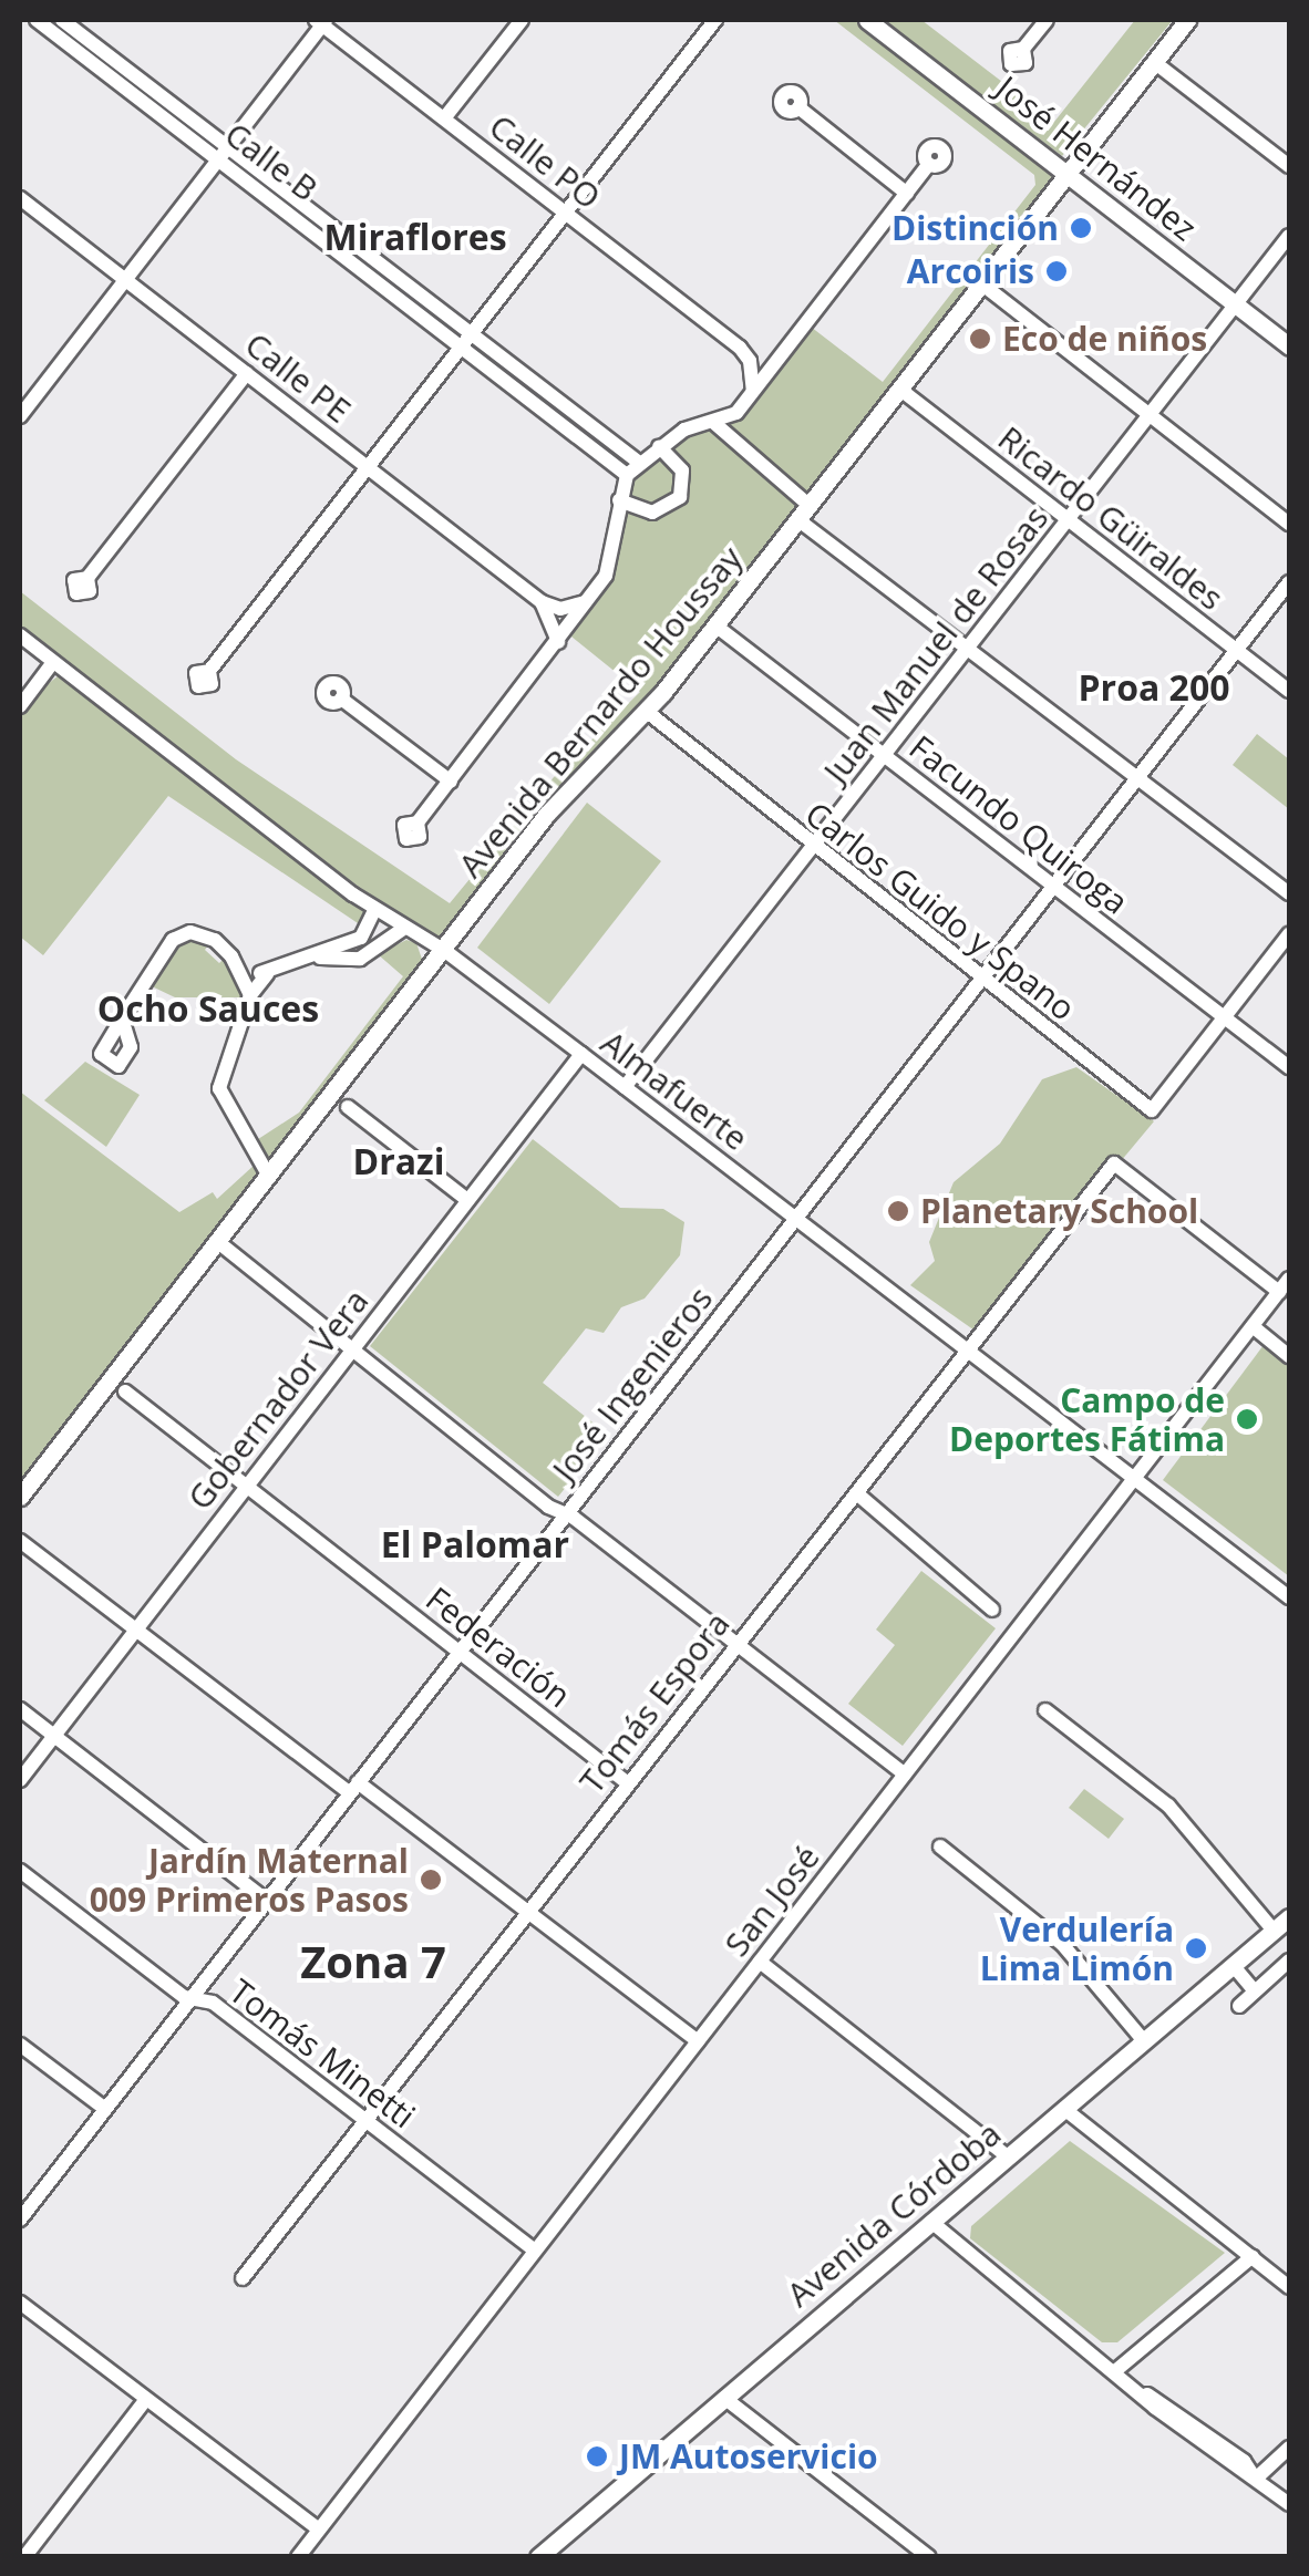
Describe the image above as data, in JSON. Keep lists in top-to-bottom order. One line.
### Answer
{"streets":{"main road":["José Hernández","Avenida Bernardo Houssay","Avenida Córdoba"],"street":["Calle B","Calle PO","Calle PE","Ricardo Güiraldes","Juan Manuel de Rosas","Facundo Quiroga","Carlos Guido y Spano","Almafuerte","José Ingenieros","Gobernador Vera","Federación","Tomás Espora","San José","Tomás Minetti"]},"crossings":[["José Hernández","Juan Manuel de Rosas"],["José Hernández","Avenida Bernardo Houssay"],["Ricardo Güiraldes","Juan Manuel de Rosas"],["Ricardo Güiraldes","Avenida Bernardo Houssay"],["Ricardo Güiraldes","José Ingenieros"],["Juan Manuel de Rosas","Facundo Quiroga"],["Juan Manuel de Rosas","Carlos Guido y Spano"],["Juan Manuel de Rosas","Almafuerte"],["Avenida Bernardo Houssay","Facundo Quiroga"],["Avenida Bernardo Houssay","Carlos Guido y Spano"],["Avenida Bernardo Houssay","Almafuerte"],["Facundo Quiroga","Carlos Guido y Spano"],["Facundo Quiroga","José Ingenieros"],["Carlos Guido y Spano","José Ingenieros"],["Almafuerte","José Ingenieros"],["Almafuerte","Gobernador Vera"],["Almafuerte","Tomás Espora"],["Almafuerte","San José"],["José Ingenieros","Federación"],["José Ingenieros","Tomás Minetti"],["Gobernador Vera","Federación"],["Federación","Tomás Espora"],["Tomás Espora","San José"],["Tomás Espora","Tomás Minetti"],["San José","Tomás Minetti"]],"districts":["Miraflores","Proa 200","Ocho Sauces","Drazi","El Palomar","Zona 7"],"places":["Distinción","Arcoiris","Eco de niños","Planetary School","Campo de Deportes Fátima","Jardín Maternal 009 Primeros Pasos","Verdulería Lima Limón","JM Autoservicio"]}
